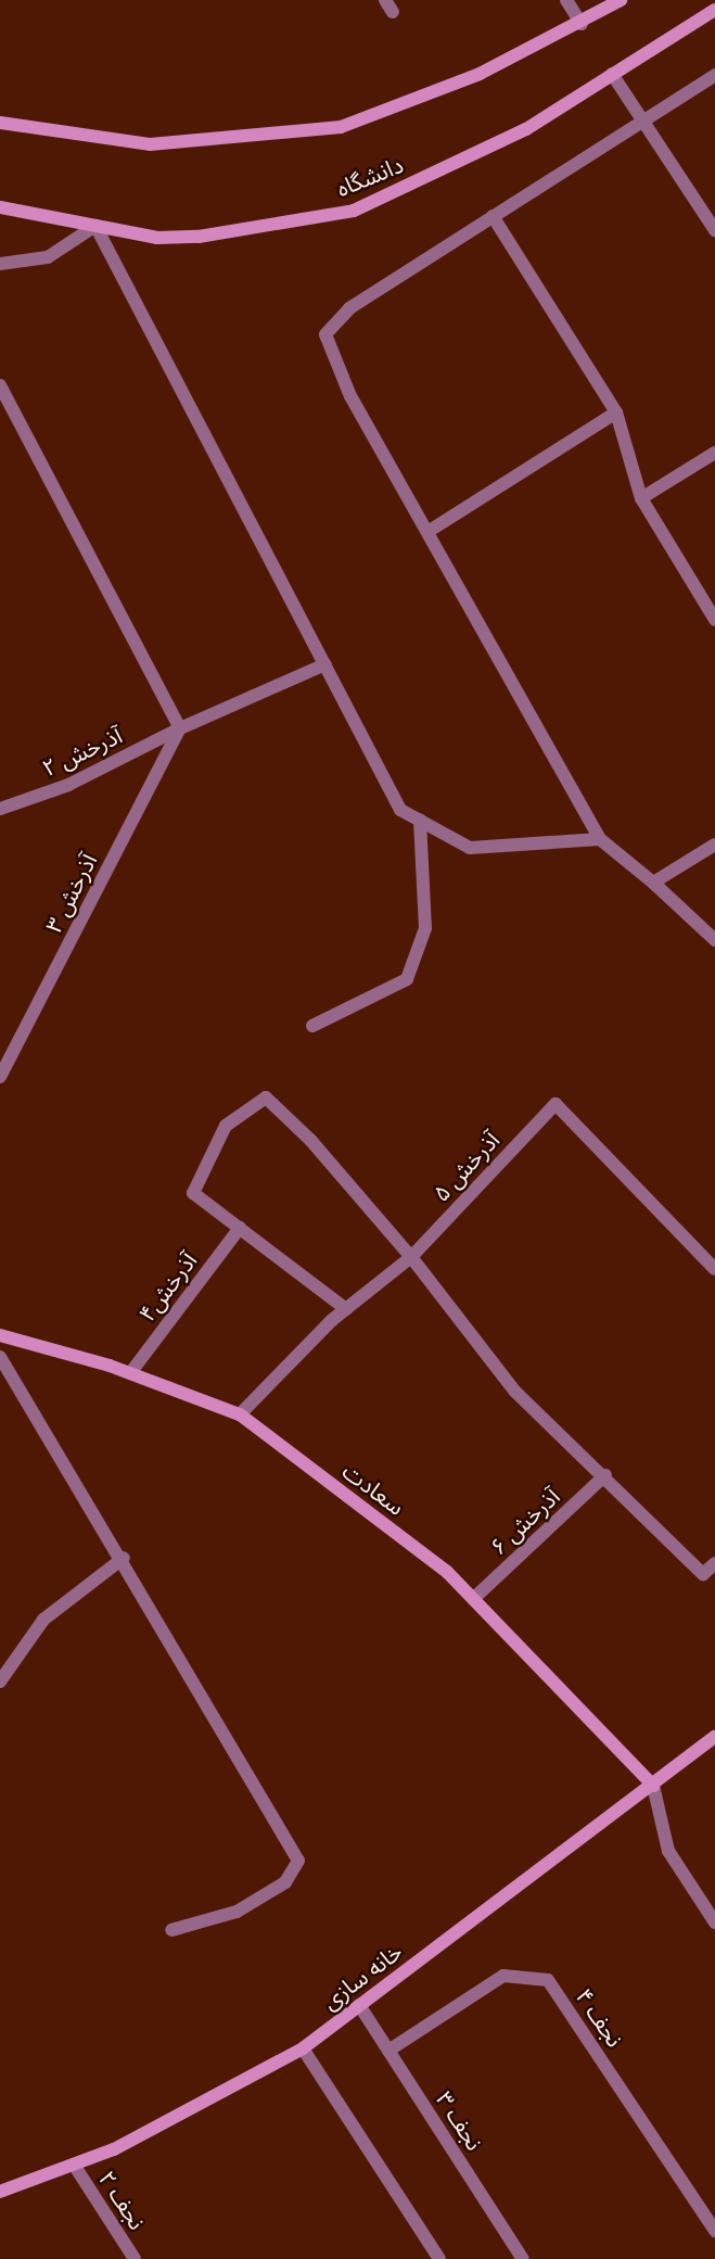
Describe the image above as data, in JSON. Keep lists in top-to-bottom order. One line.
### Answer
{"streets":{"street":["دانشگاه","آذرخش ۲","آذرخش ۳","آذرخش ۵","آذرخش۴","سعادت","آذرخش ۶","خانه سازی","نجف ۴","نجف ۳","نجف ۲"]},"crossings":[["آذرخش ۲","آذرخش ۳"],["آذرخش ۵","سعادت"],["آذرخش۴","سعادت"],["سعادت","آذرخش ۶"],["سعادت","خانه سازی"],["خانه سازی","نجف ۳"],["خانه سازی","نجف ۲"],["نجف ۴","نجف ۳"]]}
